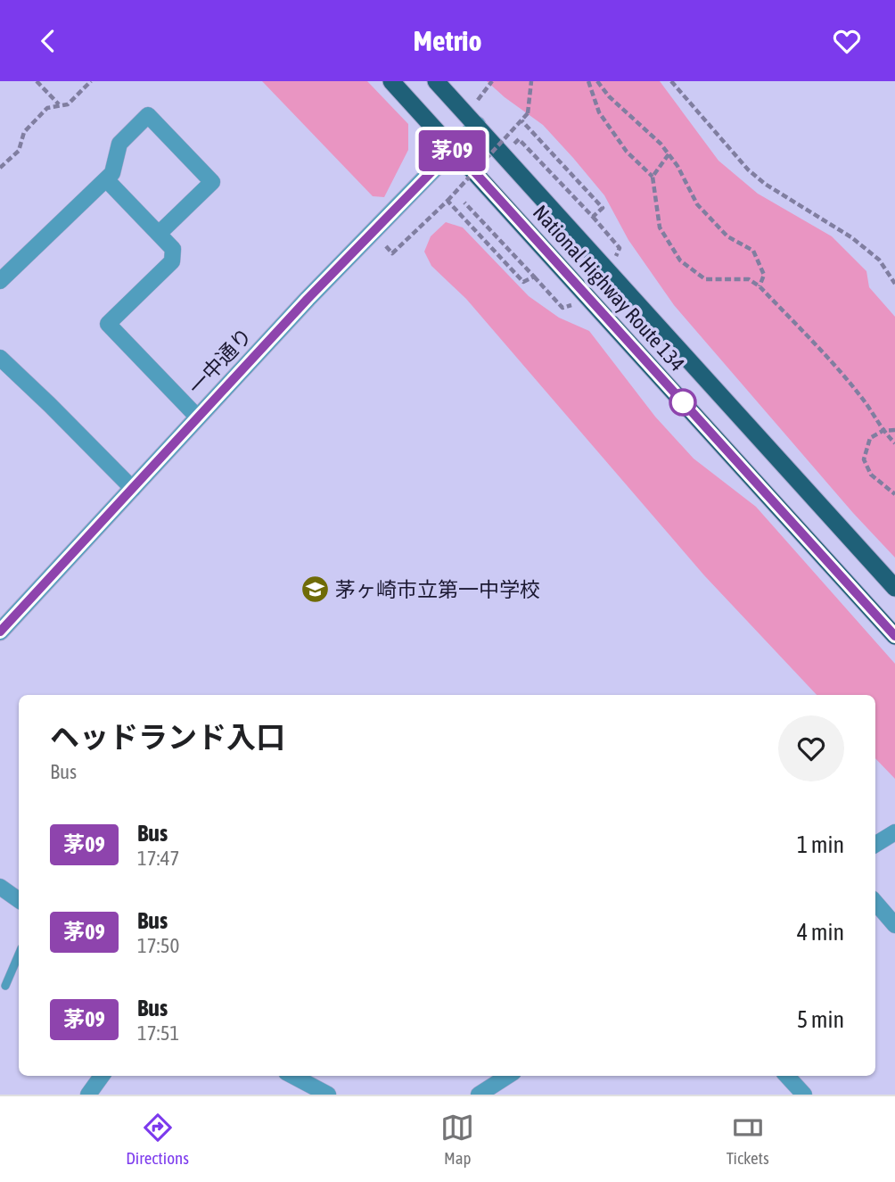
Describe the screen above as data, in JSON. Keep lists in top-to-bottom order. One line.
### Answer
{"streets":{"highway":["National Highway Route 134"],"street":["一中通り"]},"crossings":[["National Highway Route 134","一中通り"]],"places":{"school or university":["茅ヶ崎市立第一中学校"]},"lines":["bus line 茅09"],"page":{"header":"Metrio","on_map":"茅09","heading":["ヘッドランド入口","Bus"],"list":[{"mark":"茅09","name":"Bus","note":"17:47","value":"1 min"},{"mark":"茅09","name":"Bus","note":"17:50","value":"4 min"},{"mark":"茅09","name":"Bus","note":"17:51","value":"5 min"}],"tabs":["Directions","Map","Tickets"]}}
